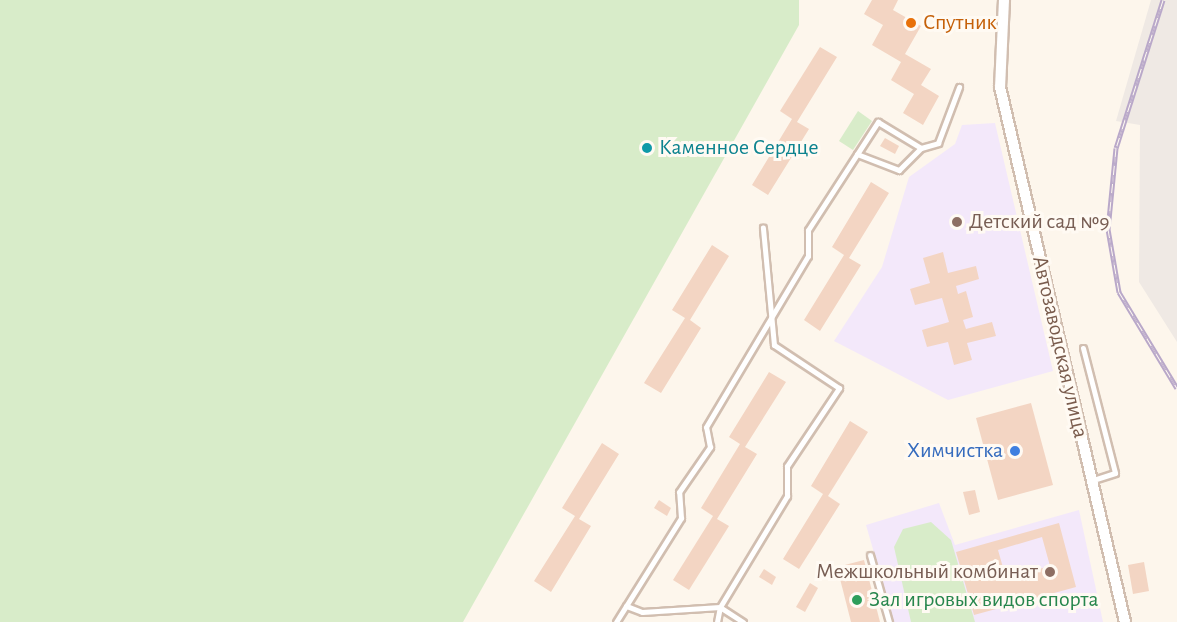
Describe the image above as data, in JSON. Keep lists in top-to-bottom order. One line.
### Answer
{"streets":{"street":["Автозаводская улица"]},"places":["Спутник","Каменное Сердце","Детский сад №9","Химчистка","Межшкольный комбинат","Зал игровых видов спорта"]}
